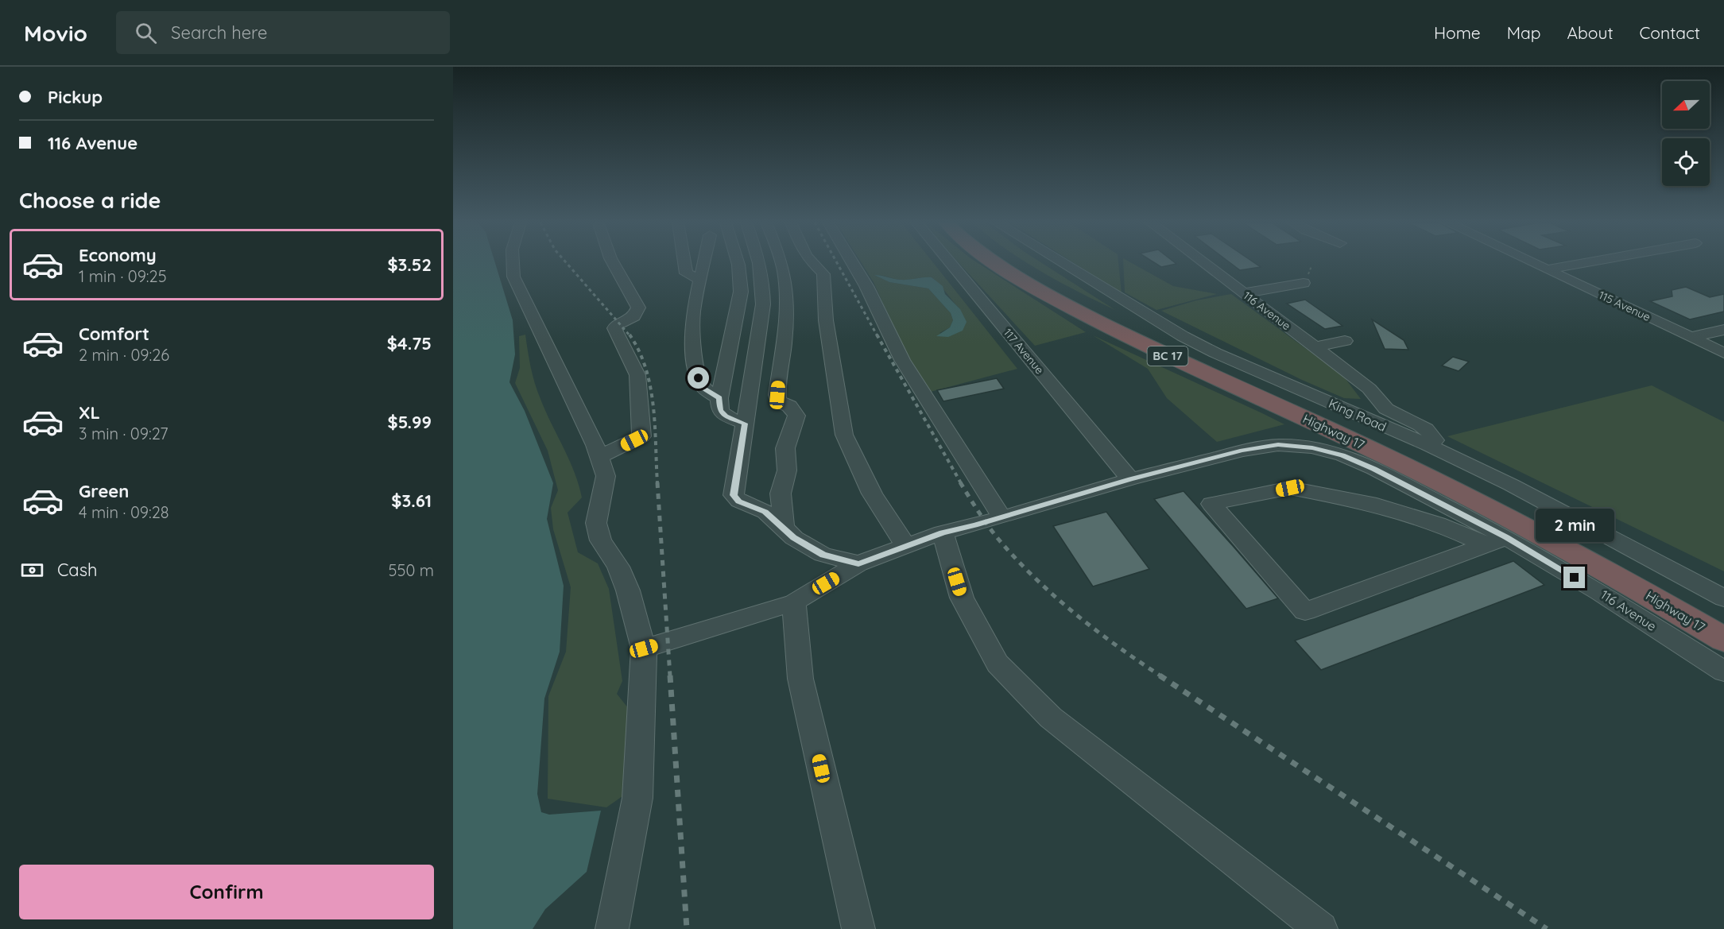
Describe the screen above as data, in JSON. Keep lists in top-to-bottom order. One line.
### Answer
{"streets":{"highway":["BC 17","Highway 17"],"street":["115 Avenue","116 Avenue","117 Avenue","King Road"]},"crossings":[["116 Avenue","117 Avenue"],["116 Avenue","King Road"]],"north":"left","page":{"header":"Movio","search":"Search here","nav":["Home","Map","About","Contact"],"banner":["Pickup","116 Avenue"],"heading":"Choose a ride","list":[{"name":"Economy","note":"1 min · 09:25","value":"$3.52"},{"name":"Comfort","note":"2 min · 09:26","value":"$4.75"},{"name":"XL","note":"3 min · 09:27","value":"$5.99"},{"name":"Green","note":"4 min · 09:28","value":"$3.61"}],"bubble":"2 min","pay":["Cash","550 m"],"buttons":"Confirm"}}
